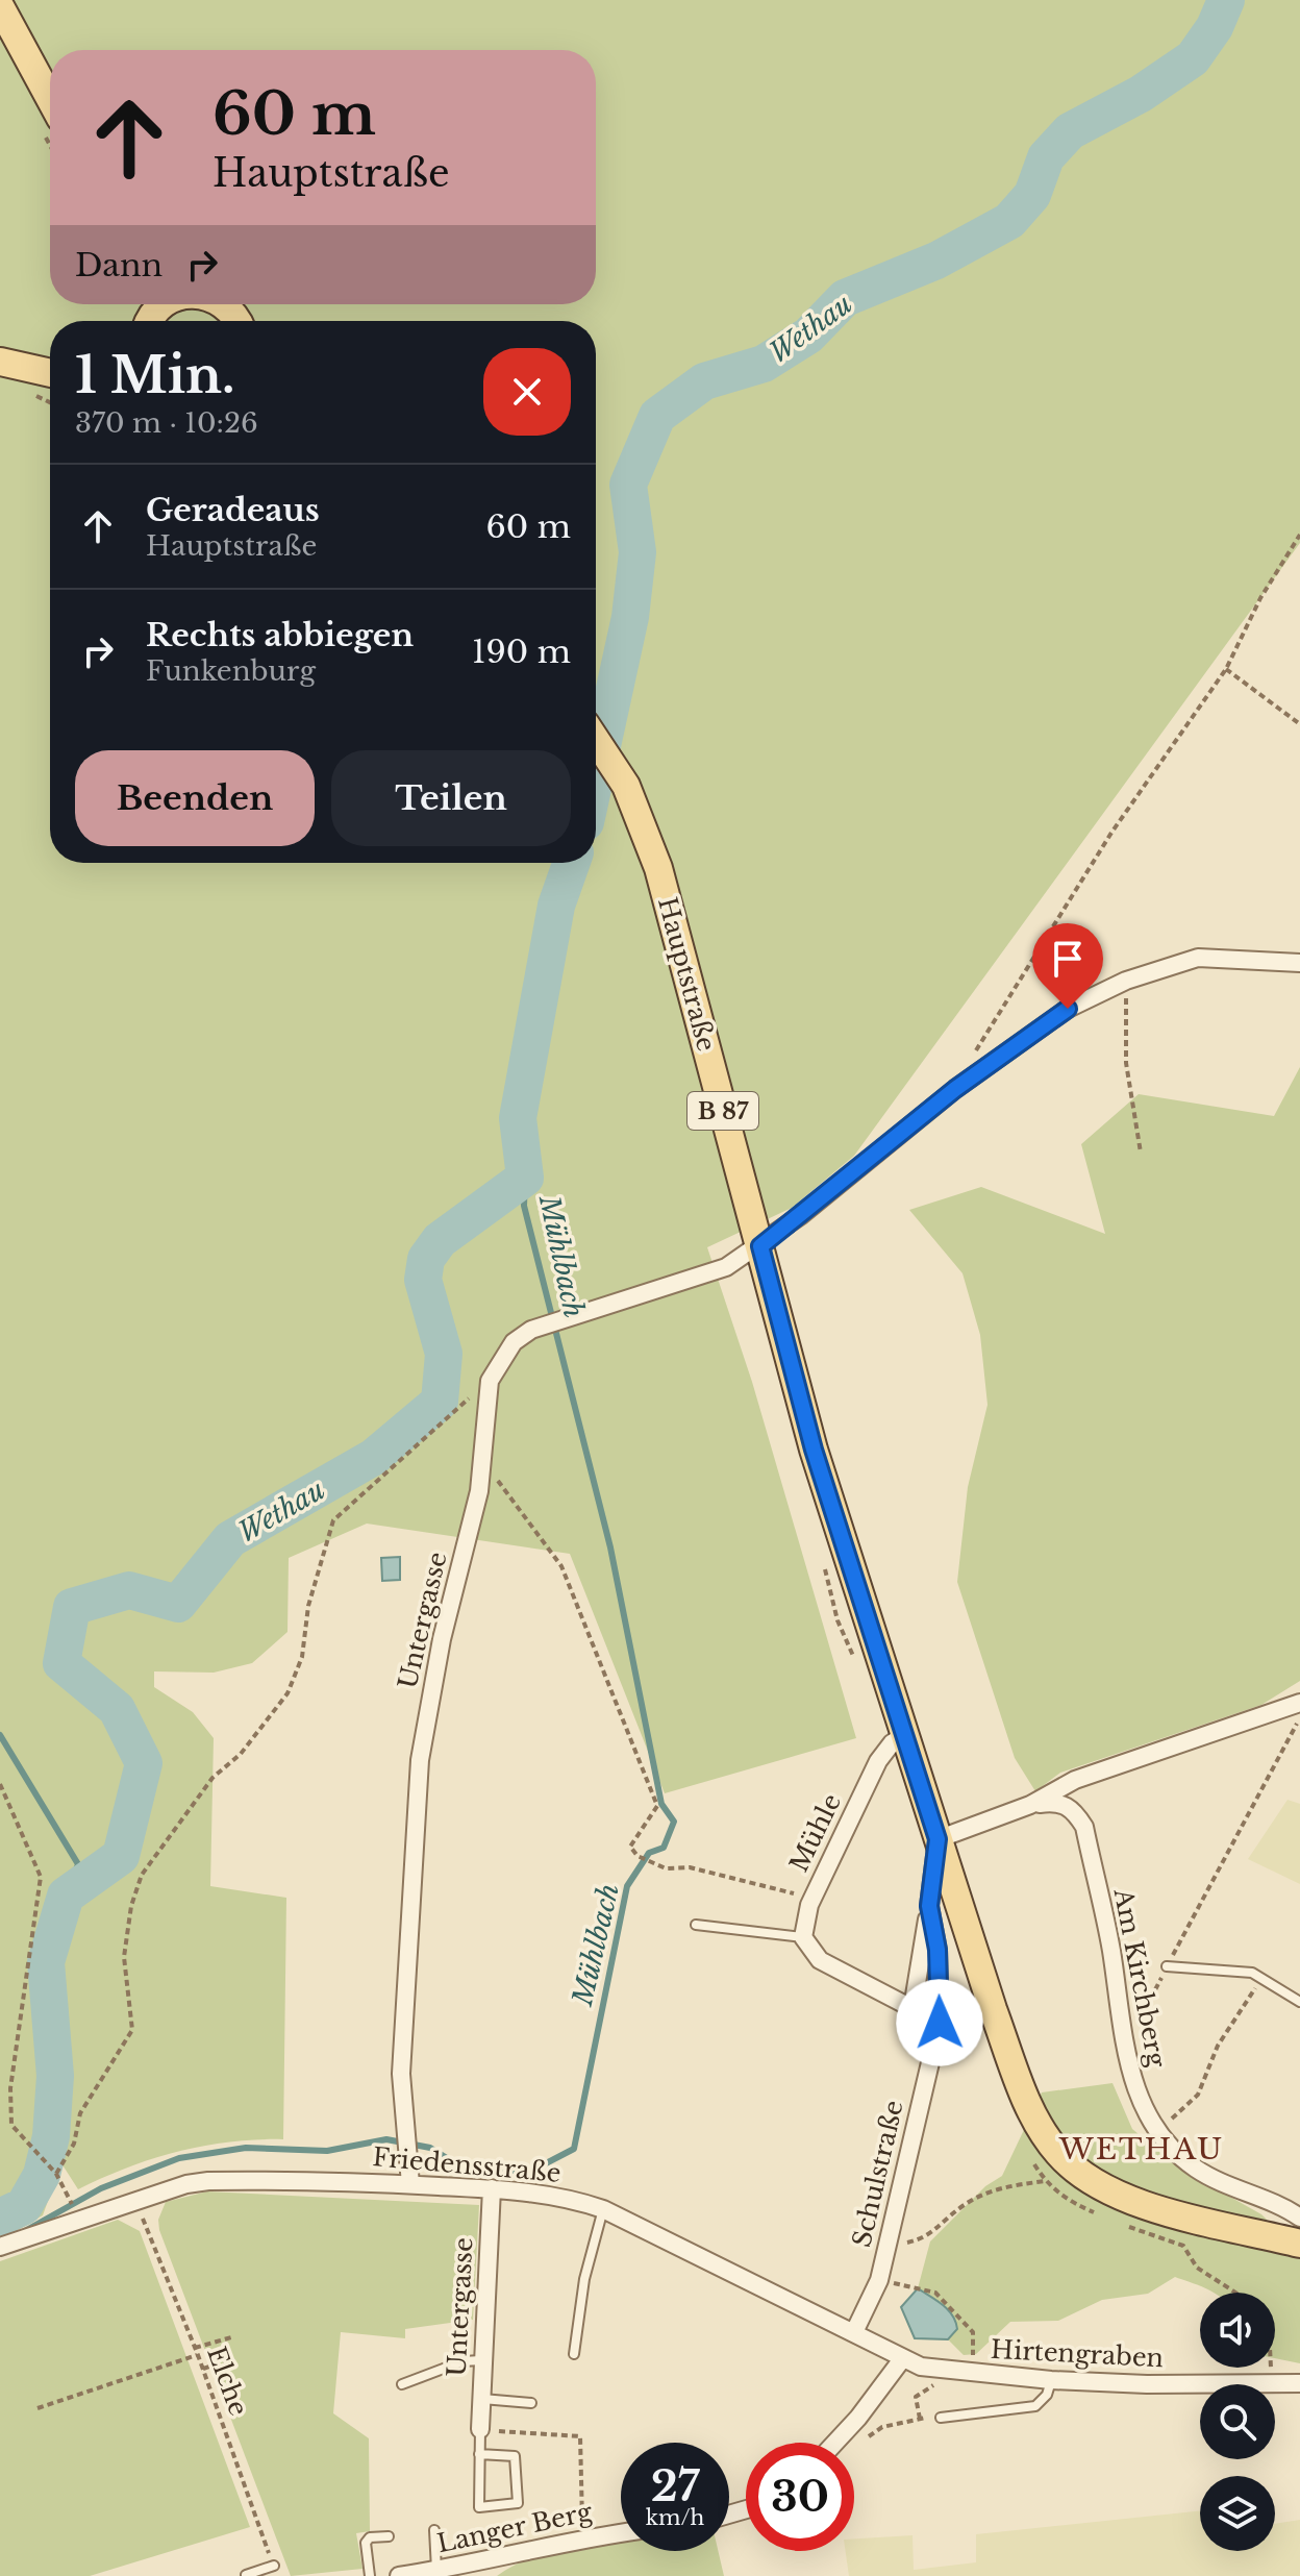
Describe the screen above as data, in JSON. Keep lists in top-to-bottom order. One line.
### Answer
{"streets":{"main road":["Hauptstraße","B 87"],"street":["Untergasse","Mühle","Am Kirchberg","Friedensstraße","Schulstraße","Hirtengraben","Langer Berg"],"path":["Elche"]},"crossings":[["Hauptstraße","Untergasse"],["Hauptstraße","Mühle"],["Hauptstraße","Am Kirchberg"],["Hauptstraße","Schulstraße"],["Untergasse","Friedensstraße"],["Am Kirchberg","Schulstraße"],["Friedensstraße","Schulstraße"],["Friedensstraße","Hirtengraben"],["Friedensstraße","Elche"]],"districts":["WETHAU"],"water":["Wethau","Mühlbach"],"page":{"turn":["60 m","Hauptstraße"],"then":"Dann","heading":["1 Min.","370 m · 10:26"],"list":[{"name":"Geradeaus","note":"Hauptstraße","value":"60 m"},{"name":"Rechts abbiegen","note":"Funkenburg","value":"190 m"}],"buttons":["Beenden","Teilen"],"speed":"27 km/h","limit":"30"}}
